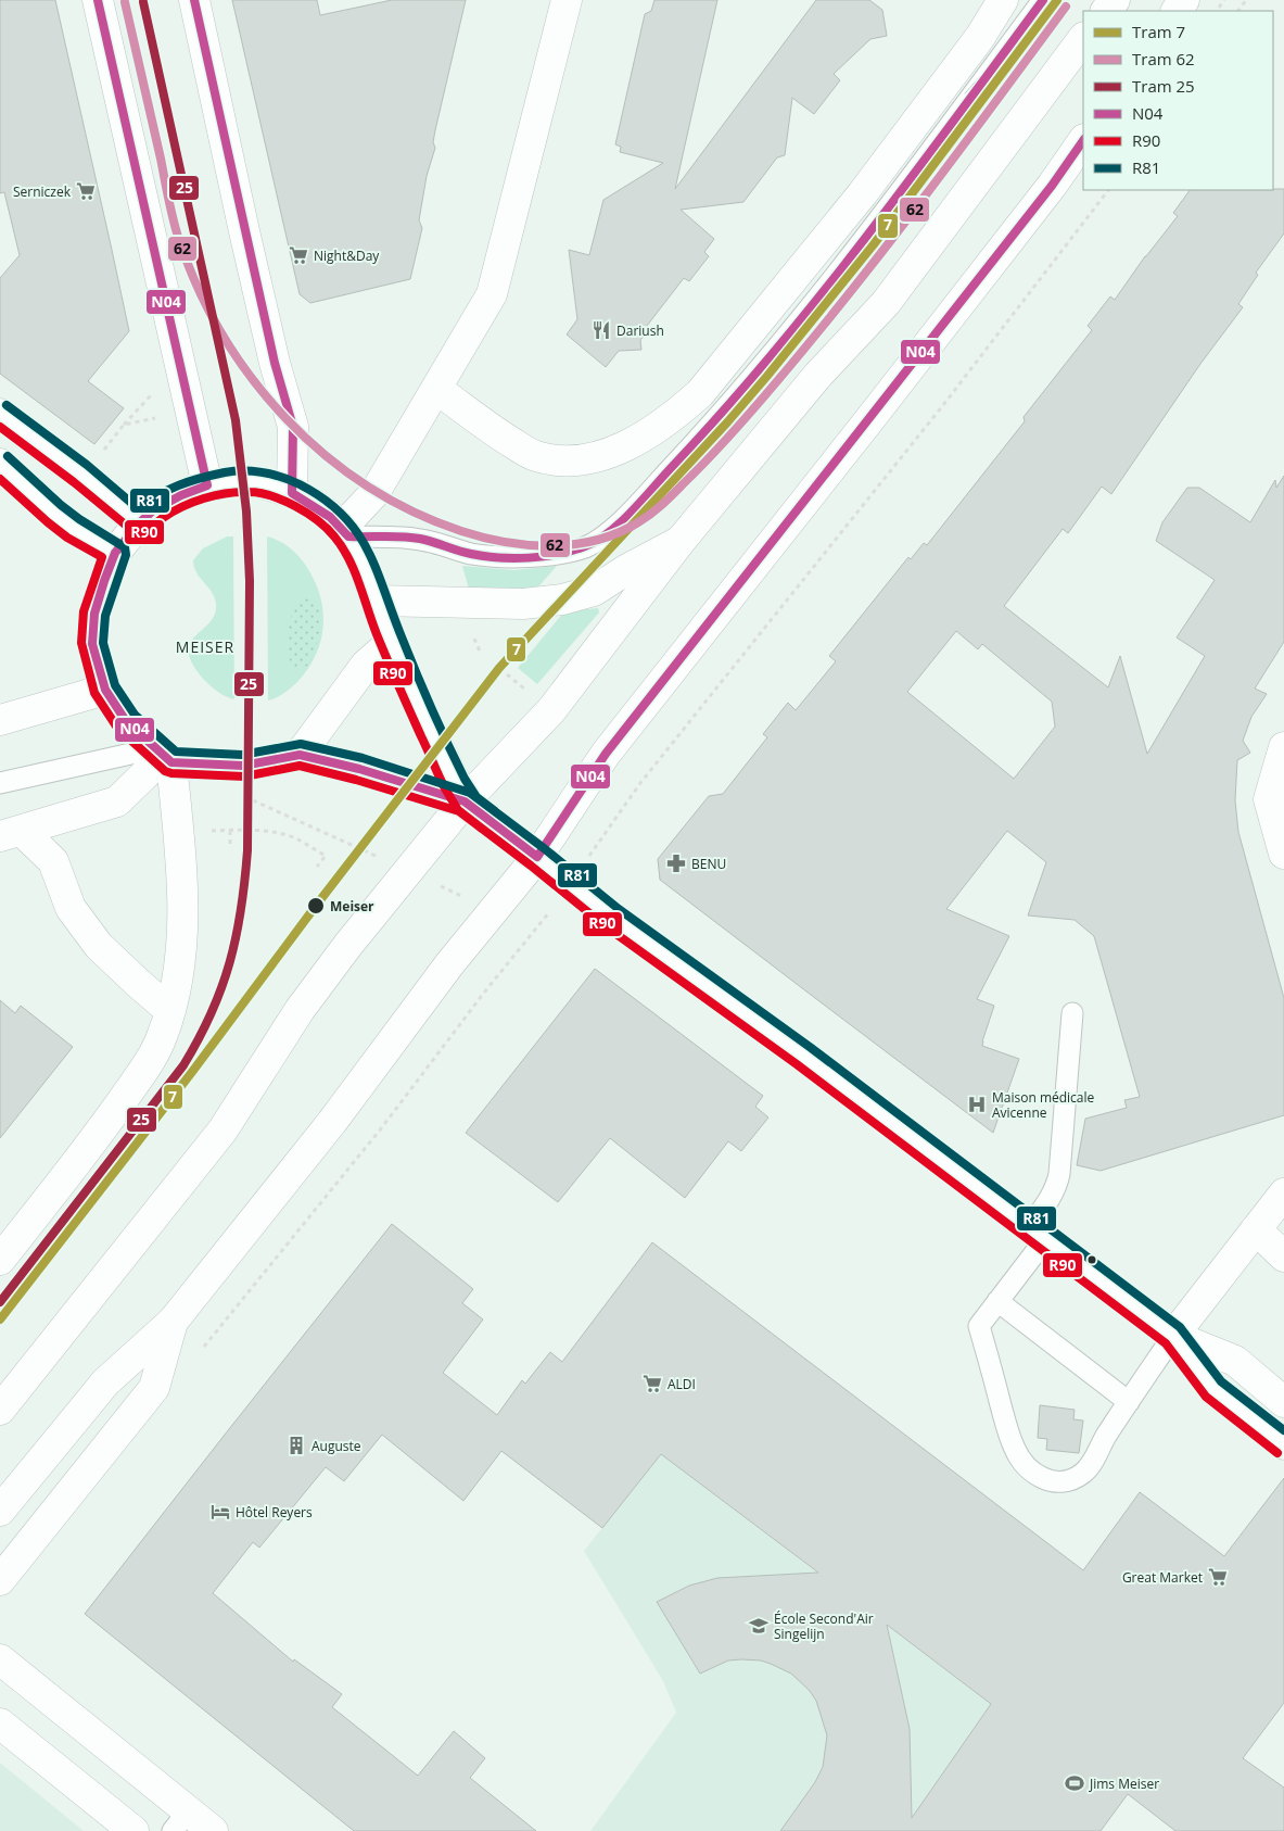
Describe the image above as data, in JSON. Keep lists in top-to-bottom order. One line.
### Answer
{"districts":["MEISER"],"places":{"supermarket":["Serniczek","Night&Day","ALDI","Great Market"],"restaurant":["Dariush"],"pharmacy":["BENU"],"other":["Meiser"],"hospital":["Maison médicale Avicenne"],"building":["Auguste"],"hotel":["Hôtel Reyers"],"school or university":["École Second'Air Singelijn"],"sports":["Jims Meiser"]},"lines":["tram line 7","transit line N04","tram line 62","tram line 25","transit line R81","transit line R90"],"legend":["Tram 7","Tram 62","Tram 25","N04","R90","R81"]}
